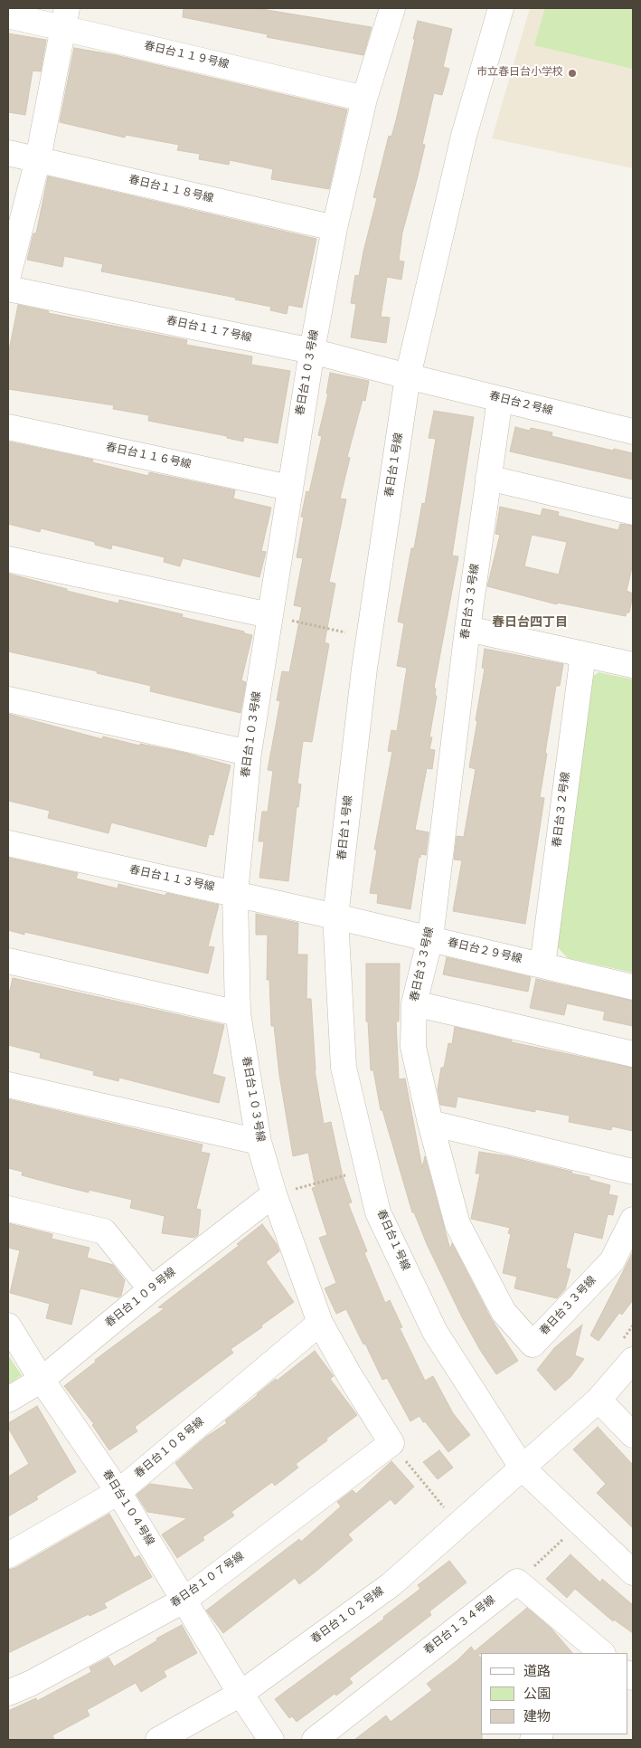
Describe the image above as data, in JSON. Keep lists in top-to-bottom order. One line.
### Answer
{"streets":{"street":["春日台１１９号線","春日台１１８号線","春日台１１７号線","春日台１０３号線","春日台２号線","春日台１１６号線","春日台１号線","春日台３３号線","春日台３２号線","春日台１１３号線","春日台２９号線","春日台１０９号線","春日台１０８号線","春日台１０４号線","春日台１０７号線","春日台１０２号線","春日台１３４号線"]},"crossings":[["春日台１１９号線","春日台１０３号線"],["春日台１１８号線","春日台１０３号線"],["春日台１１７号線","春日台１０３号線"],["春日台１１７号線","春日台２号線"],["春日台１１７号線","春日台１号線"],["春日台１０３号線","春日台１１６号線"],["春日台１０３号線","春日台１１３号線"],["春日台１０３号線","春日台１０９号線"],["春日台１０３号線","春日台１０８号線"],["春日台１０３号線","春日台１０７号線"],["春日台２号線","春日台１号線"],["春日台２号線","春日台３３号線"],["春日台１号線","春日台１１３号線"],["春日台１号線","春日台２９号線"],["春日台１号線","春日台１０２号線"],["春日台３３号線","春日台２９号線"],["春日台３２号線","春日台２９号線"],["春日台１１３号線","春日台２９号線"],["春日台１０９号線","春日台１０４号線"],["春日台１０８号線","春日台１０４号線"],["春日台１０４号線","春日台１０７号線"],["春日台１０４号線","春日台１０２号線"]],"districts":["春日台四丁目"],"places":["市立春日台小学校"],"legend":["道路","公園","建物"]}
